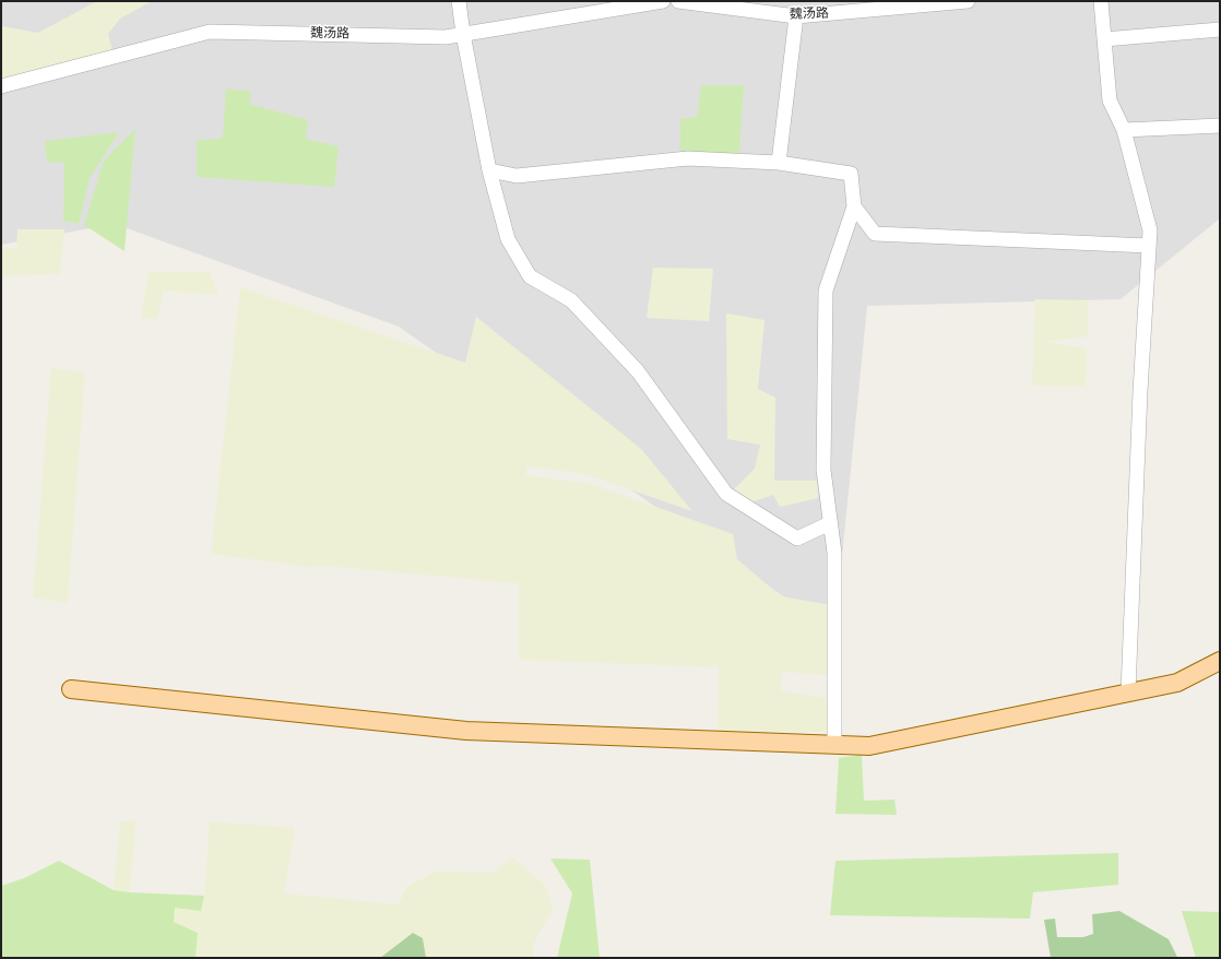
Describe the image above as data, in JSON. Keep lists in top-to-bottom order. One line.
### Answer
{"streets":{"street":["魏汤路"]}}
